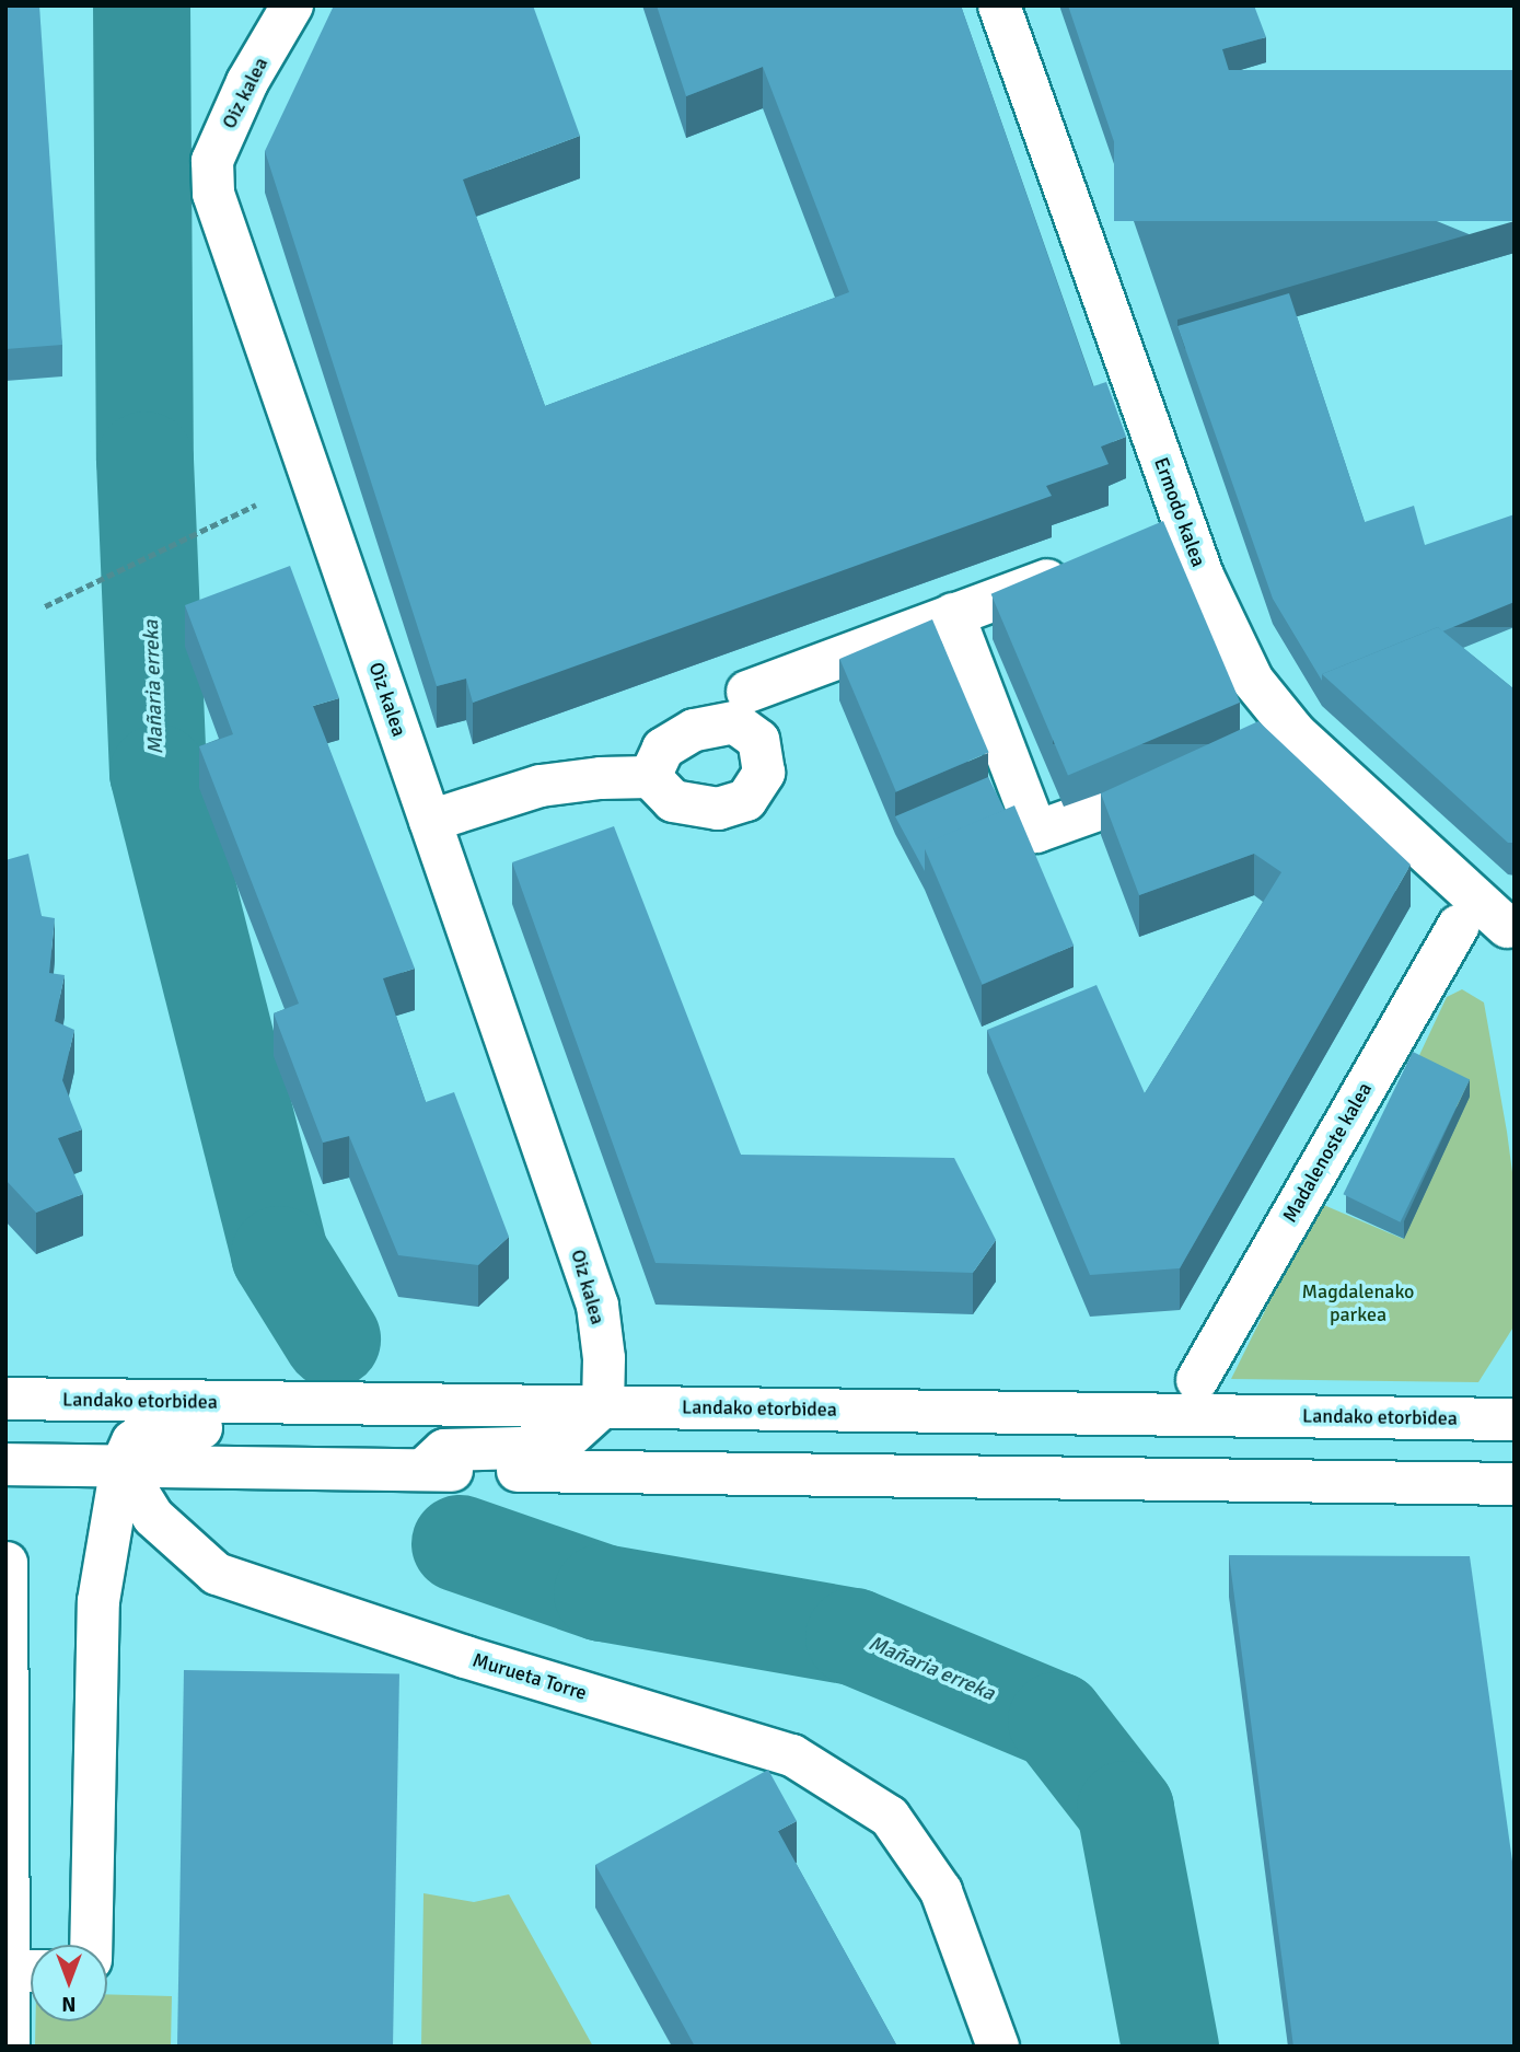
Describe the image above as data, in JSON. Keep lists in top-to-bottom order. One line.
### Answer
{"streets":{"street":["Oiz kalea","Ermodo kalea","Madalenoste kalea","Landako etorbidea","Murueta Torre"]},"crossings":[["Oiz kalea","Landako etorbidea"]],"water":["Mañaria erreka"],"parks":["Magdalenako parkea"],"north":"bottom"}
